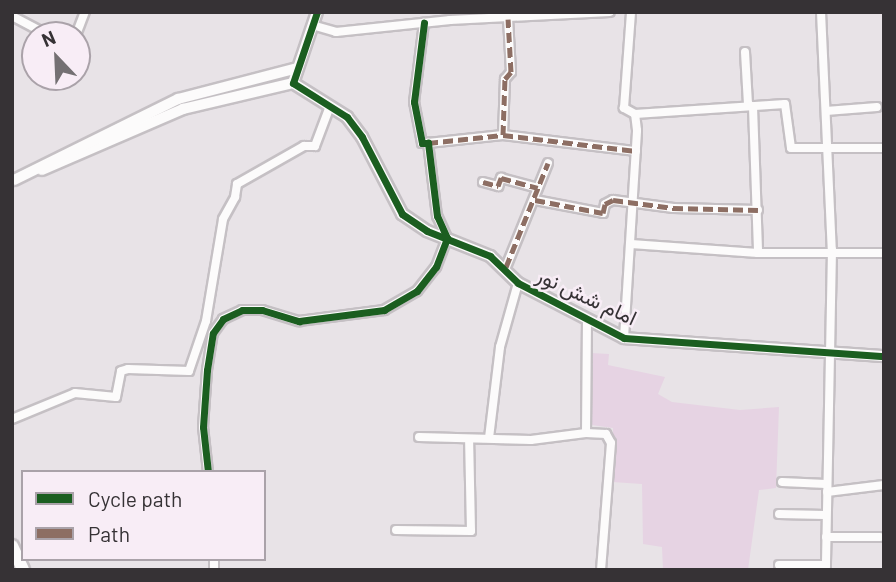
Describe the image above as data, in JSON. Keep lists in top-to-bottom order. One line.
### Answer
{"streets":{"street":["امام شش نور"]},"legend":["Cycle path","Path"],"north":"top left"}
